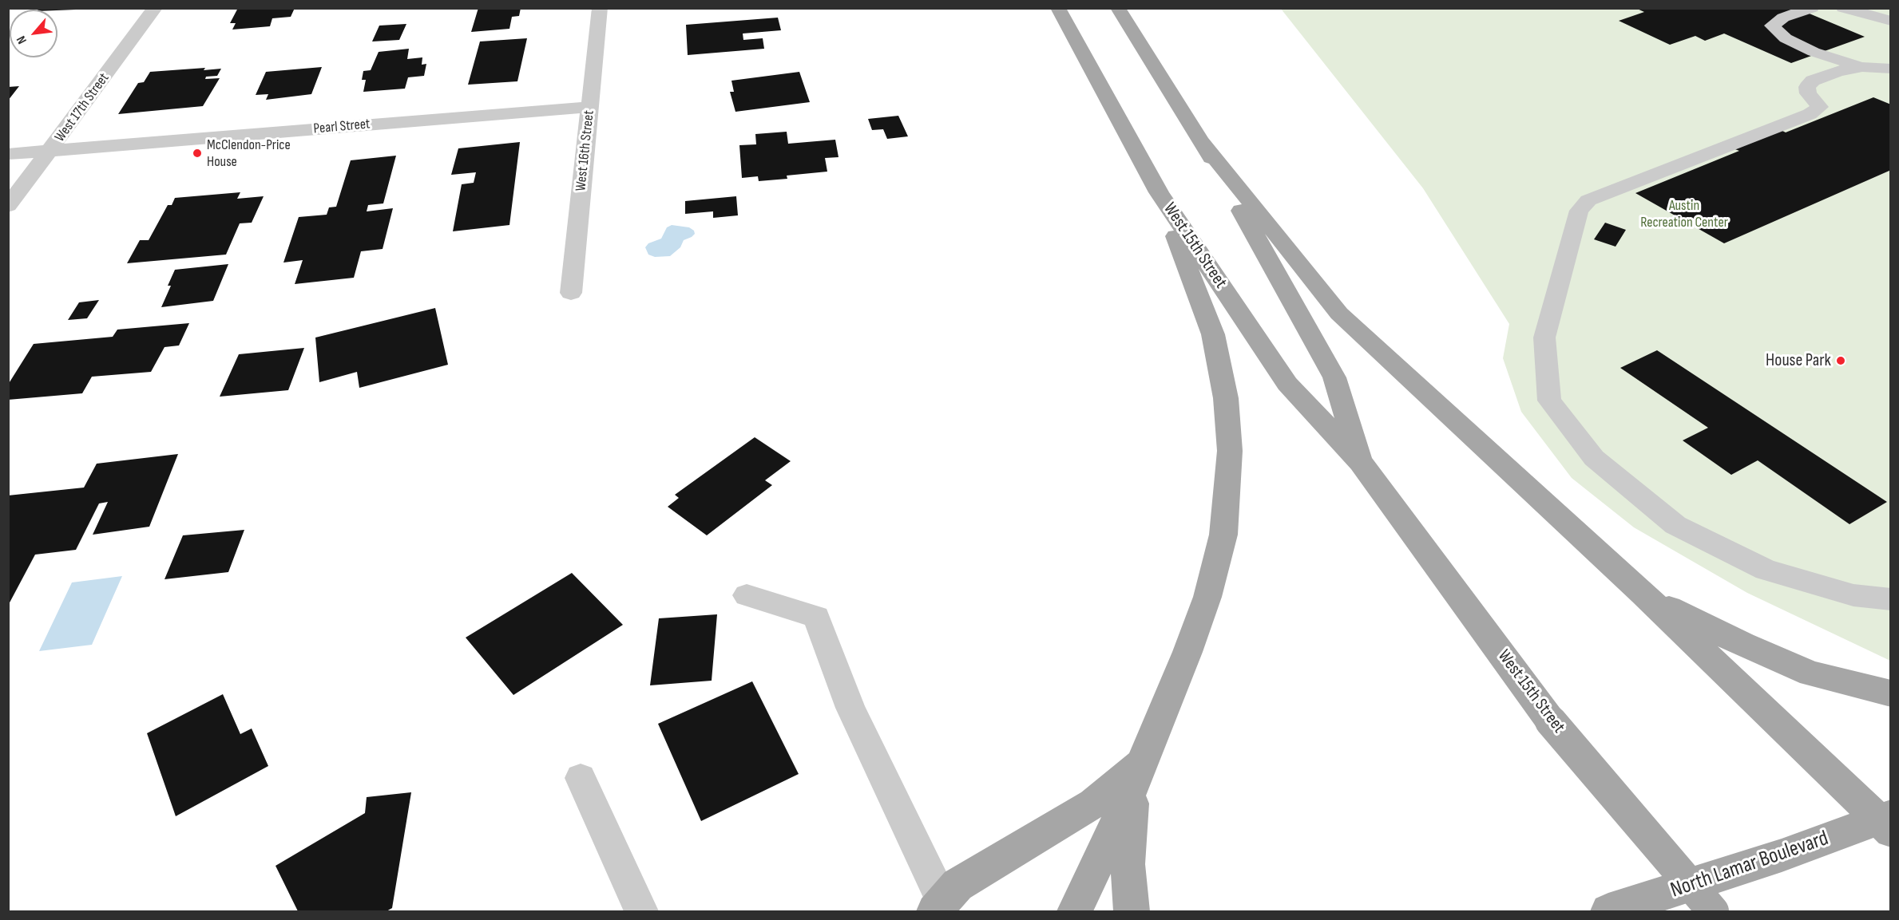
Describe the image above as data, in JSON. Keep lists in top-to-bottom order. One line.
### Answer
{"streets":{"main road":["West 15th Street","North Lamar Boulevard"],"street":["West 17th Street","Pearl Street","West 16th Street"]},"crossings":[["West 17th Street","Pearl Street"],["Pearl Street","West 16th Street"]],"parks":["Austin Recreation Center"],"places":["McClendon-Price House","House Park"],"north":"bottom left"}
